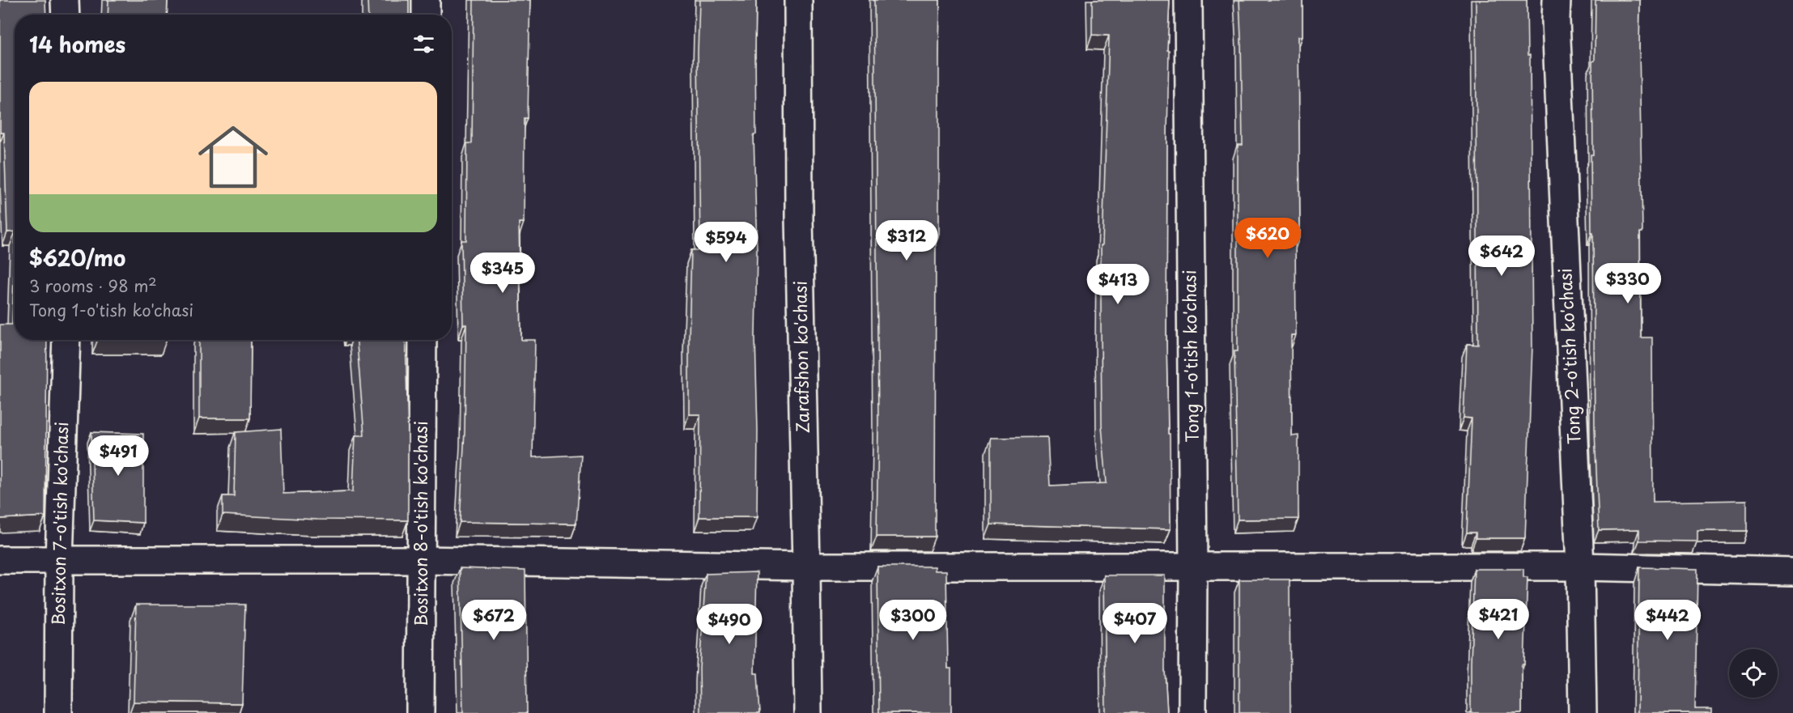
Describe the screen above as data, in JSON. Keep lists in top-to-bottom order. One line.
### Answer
{"streets":{"street":["Tong 1-o'tish ko'chasi","Tong 2-o'tish ko'chasi","Zarafshon ko'chasi","Bositxon 7-o'tish ko'chasi","Bositxon 8-o'tish ko'chasi"]},"page":{"heading":"14 homes","list":[{"name":"$620/mo","note":"3 rooms · 98 m² · Tong 1-o'tish ko'chasi"}],"price":["$620","$312","$594","$642","$345","$330","$413","$491","$421","$672","$300","$442","$407","$490"]}}
